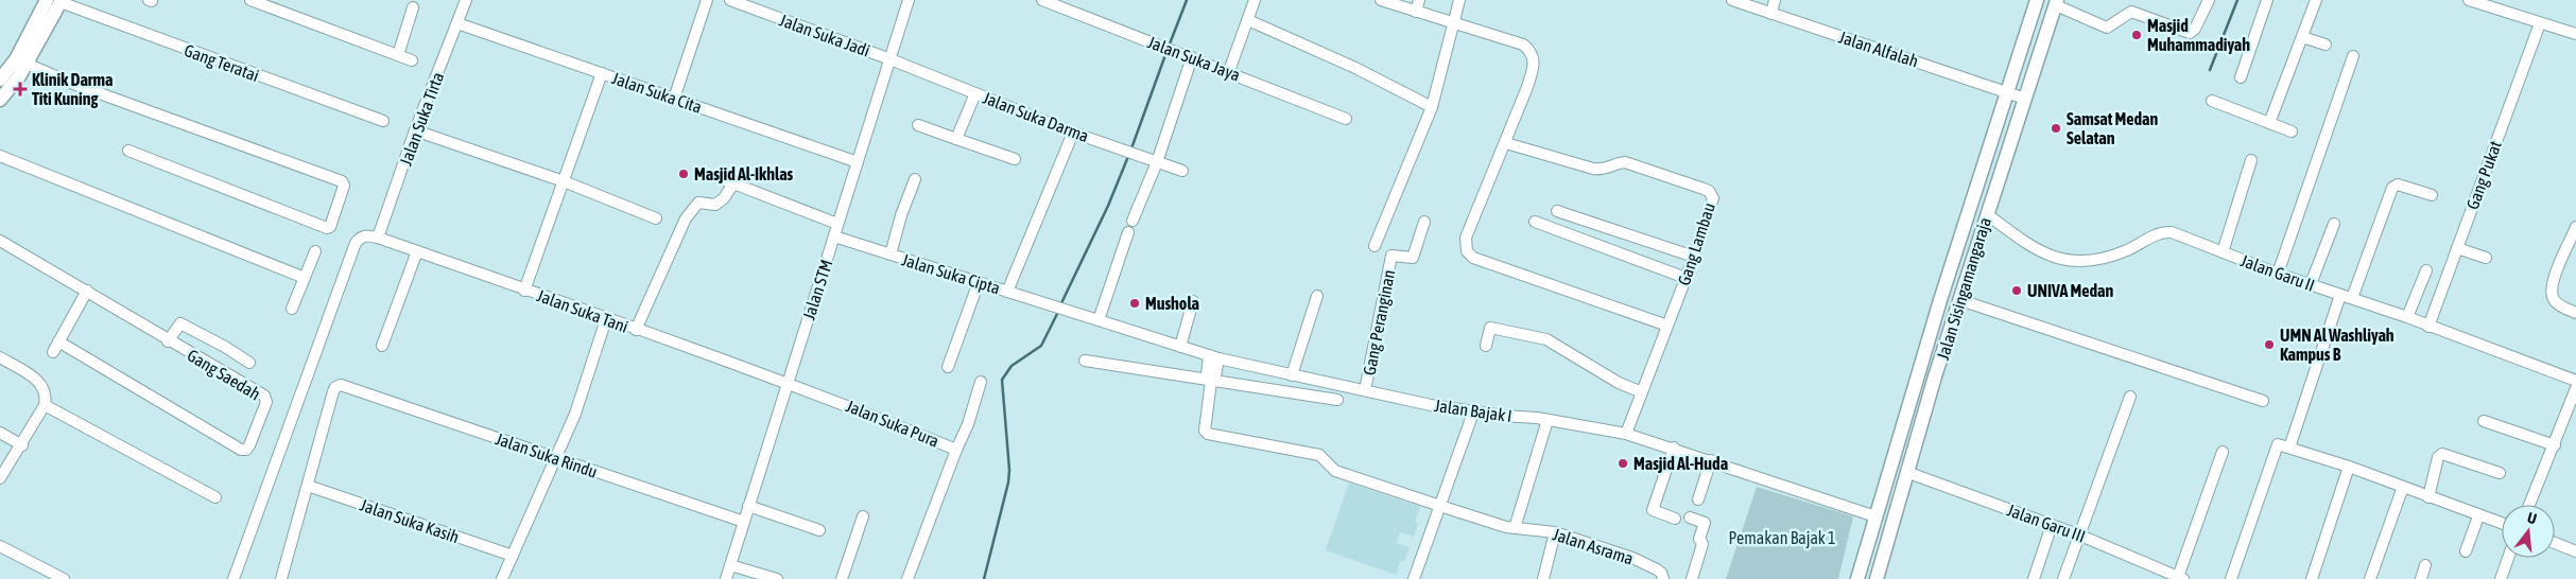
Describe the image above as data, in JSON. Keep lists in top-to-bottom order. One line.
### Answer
{"streets":{"main road":["Jalan Sisingamangaraja"],"street":["Jalan Suka Jadi","Jalan Alfalah","Jalan Suka Jaya","Gang Teratai","Jalan Suka Cita","Jalan Suka Darma","Jalan Suka Tirta","Gang Pukat","Gang Lambau","Jalan Garu II","Jalan Suka Cipta","Jalan STM","Jalan Suka Tani","Gang Peranginan","Gang Saedah","Jalan Bajak I","Jalan Suka Pura","Jalan Suka Rindu","Jalan Suka Kasih","Jalan Garu III","Jalan Asrama"]},"crossings":[["Jalan Suka Jadi","Jalan Suka Darma"],["Jalan Suka Jadi","Jalan STM"],["Jalan Alfalah","Jalan Sisingamangaraja"],["Jalan Suka Cita","Jalan Suka Tirta"],["Jalan Suka Cita","Jalan STM"],["Jalan Suka Darma","Jalan STM"],["Jalan Suka Tirta","Jalan Suka Tani"],["Gang Pukat","Jalan Garu II"],["Gang Lambau","Jalan Bajak I"],["Jalan Garu II","Jalan Sisingamangaraja"],["Jalan Suka Cipta","Jalan STM"],["Jalan Suka Cipta","Jalan Bajak I"],["Jalan Sisingamangaraja","Jalan Bajak I"],["Jalan Sisingamangaraja","Jalan Garu III"],["Jalan STM","Jalan Suka Tani"],["Jalan STM","Jalan Suka Pura"],["Jalan STM","Jalan Suka Rindu"],["Jalan Suka Tani","Jalan Suka Pura"],["Gang Peranginan","Jalan Bajak I"],["Jalan Suka Rindu","Jalan Suka Kasih"]],"parks":["Pemakan Bajak 1"],"places":{"other":["Masjid Muhammadiyah","Samsat Medan Selatan","Masjid Al-Ikhlas","UNIVA Medan","Mushola","UMN Al Washliyah Kampus B","Masjid Al-Huda"],"health":["Klinik Darma Titi Kuning"]},"north":"top"}
